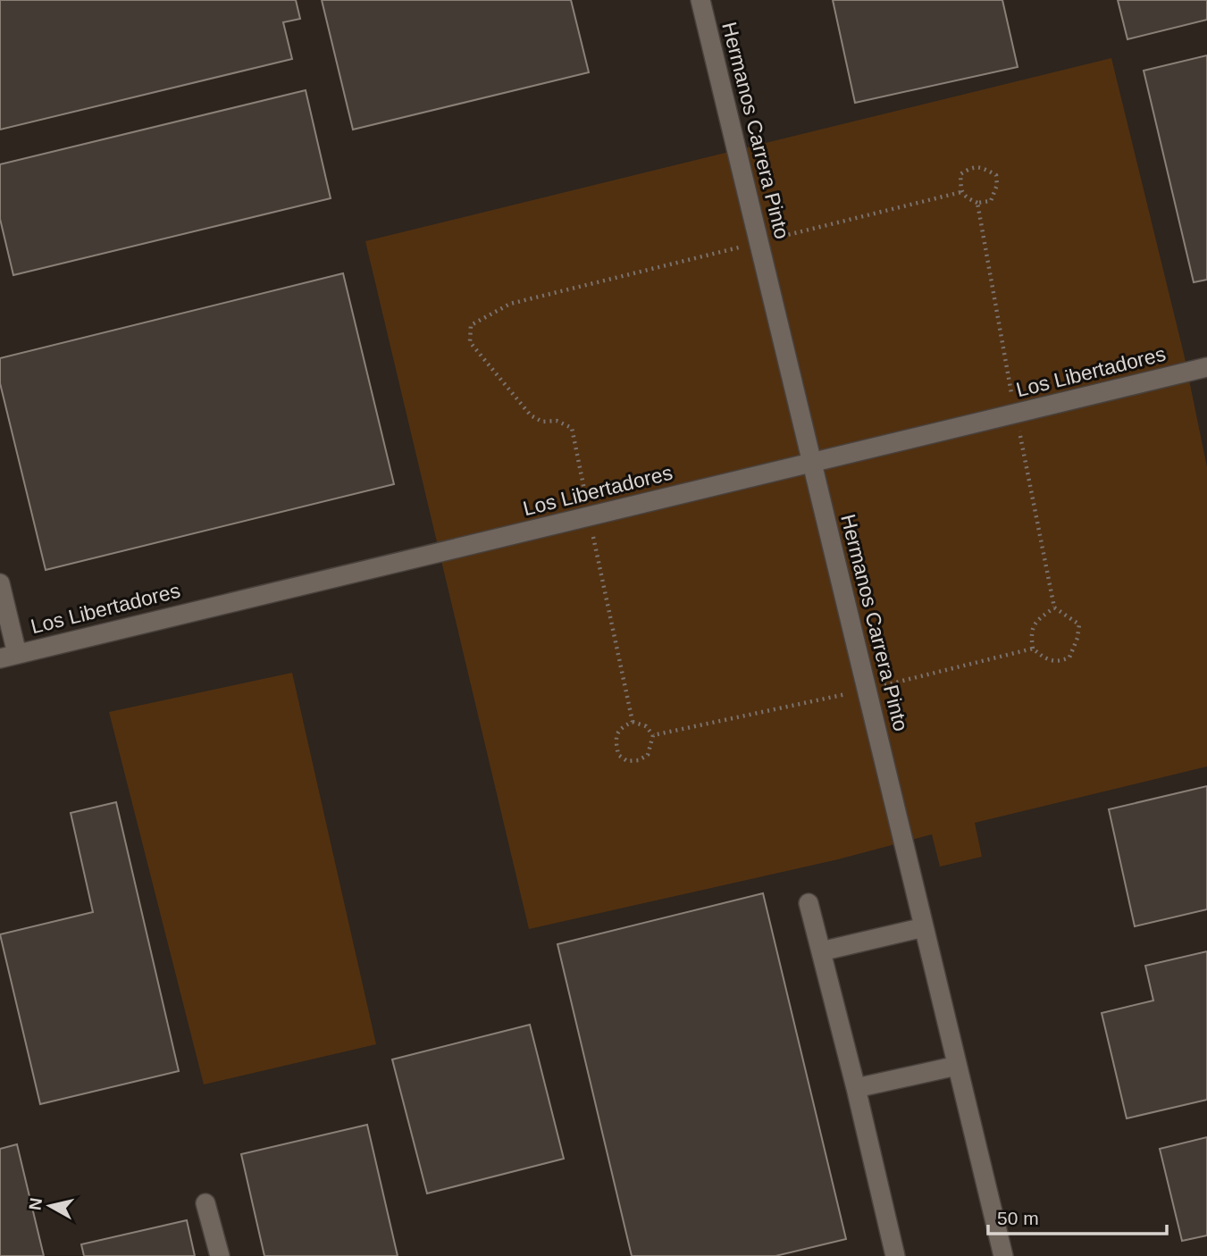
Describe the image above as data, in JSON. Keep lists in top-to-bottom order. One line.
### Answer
{"streets":{"street":["Hermanos Carrera Pinto","Los Libertadores"]},"crossings":[["Hermanos Carrera Pinto","Los Libertadores"]],"scale_bar":"50 m","north":"left"}
